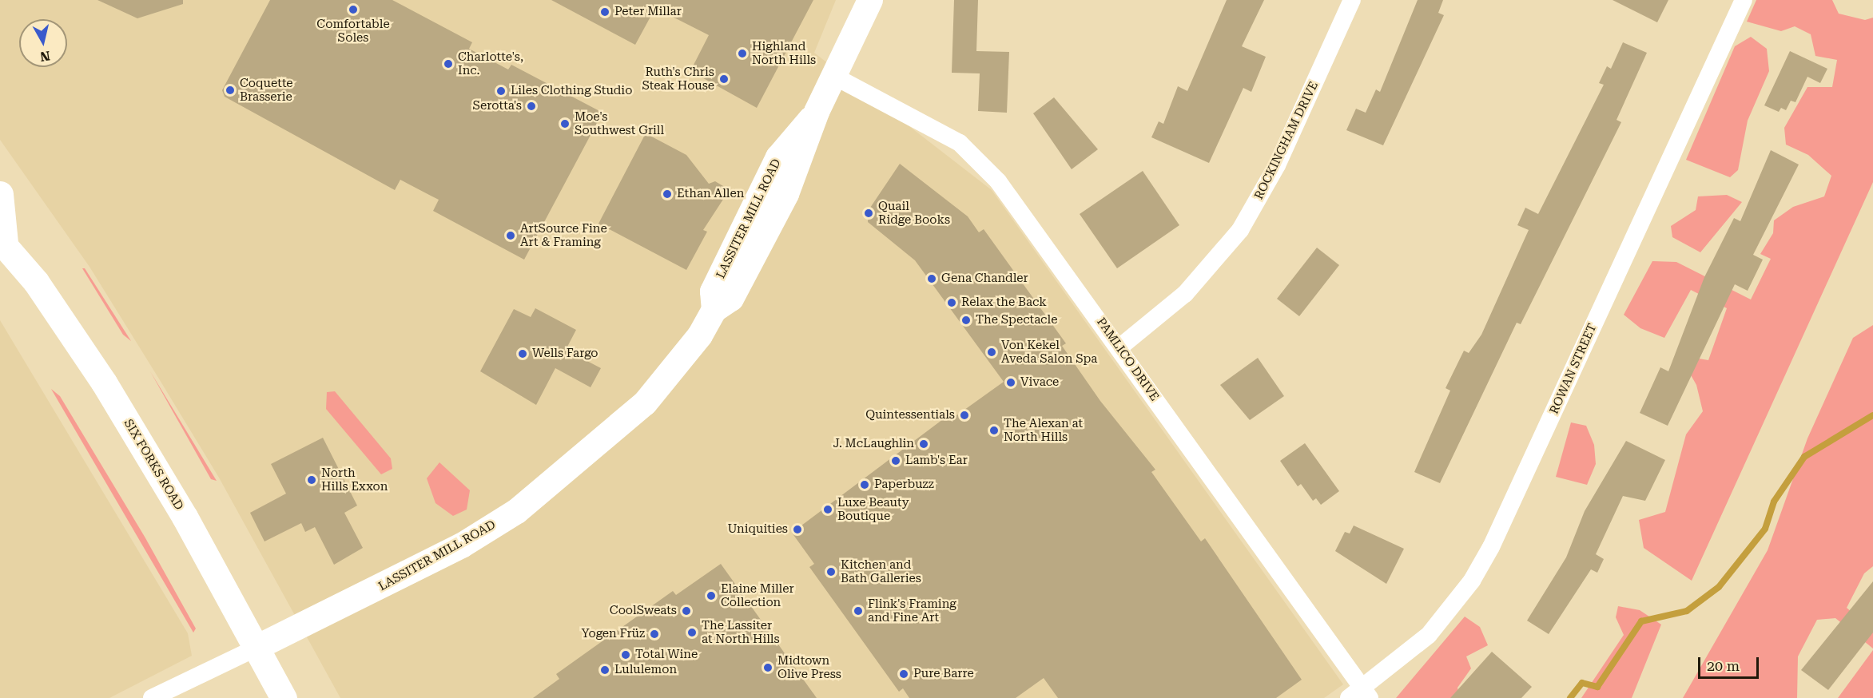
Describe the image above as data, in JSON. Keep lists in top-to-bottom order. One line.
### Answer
{"streets":{"main road":["LASSITER MILL ROAD","SIX FORKS ROAD"],"street":["ROCKINGHAM DRIVE","PAMLICO DRIVE","ROWAN STREET"]},"crossings":[["ROCKINGHAM DRIVE","PAMLICO DRIVE"],["LASSITER MILL ROAD","PAMLICO DRIVE"],["LASSITER MILL ROAD","SIX FORKS ROAD"],["PAMLICO DRIVE","ROWAN STREET"]],"places":["Comfortable Soles","Peter Millar","Highland North Hills","Charlotte's, Inc.","Ruth's Chris Steak House","Coquette Brasserie","Liles Clothing Studio","Serotta's","Moe's Southwest Grill","Ethan Allen","Quail Ridge Books","ArtSource Fine Art & Framing","Gena Chandler","Relax the Back","The Spectacle","Von Kekel Aveda Salon Spa","Wells Fargo","Vivace","Quintessentials","The Alexan at North Hills","J. McLaughlin","Lamb's Ear","North Hills Exxon","Paperbuzz","Luxe Beauty Boutique","Uniquities","Kitchen and Bath Galleries","Elaine Miller Collection","CoolSweats","Flink's Framing and Fine Art","The Lassiter at North Hills","Yogen Früz","Total Wine","Midtown Olive Press","Lululemon","Pure Barre"],"scale_bar":"20 m","north":"bottom"}
